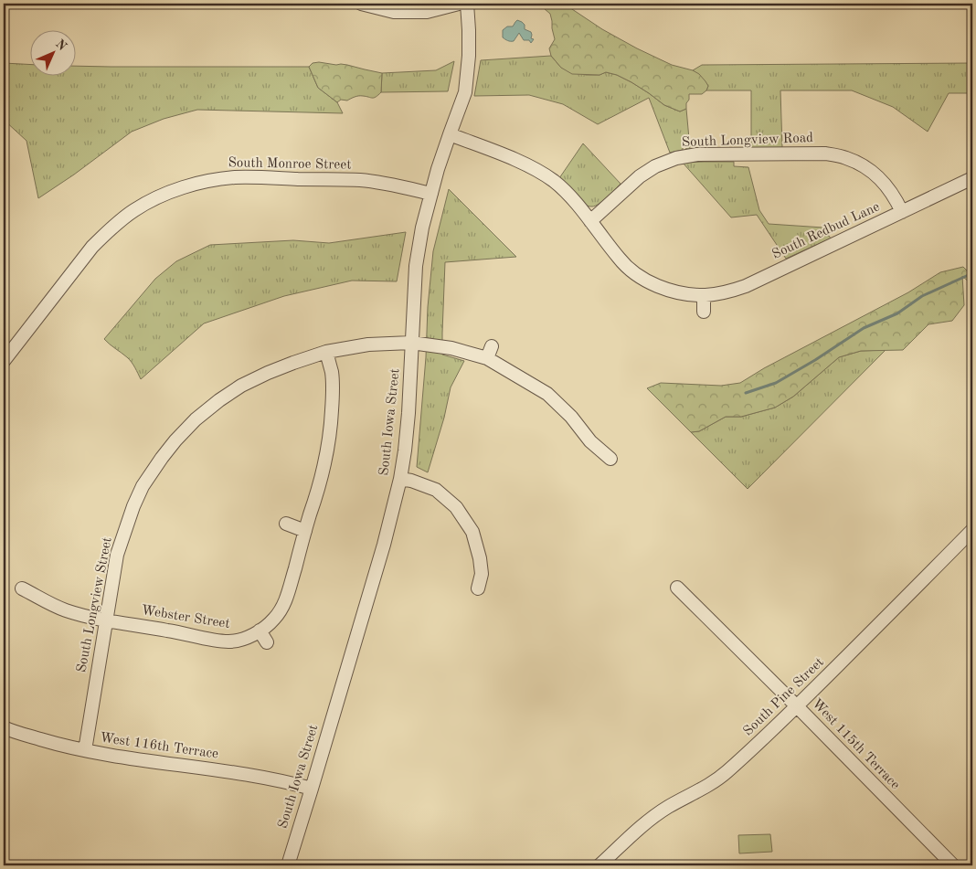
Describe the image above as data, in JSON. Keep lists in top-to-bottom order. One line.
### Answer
{"streets":{"street":["South Longview Road","South Monroe Street","South Redbud Lane","South Iowa Street","South Longview Street","Webster Street","South Pine Street","West 115th Terrace","West 116th Terrace"]},"crossings":[["South Longview Road","South Redbud Lane"],["South Monroe Street","South Iowa Street"],["South Redbud Lane","South Iowa Street"],["South Iowa Street","South Longview Street"],["South Iowa Street","West 116th Terrace"],["South Longview Street","Webster Street"],["South Longview Street","West 116th Terrace"],["South Pine Street","West 115th Terrace"]],"north":"top right"}
